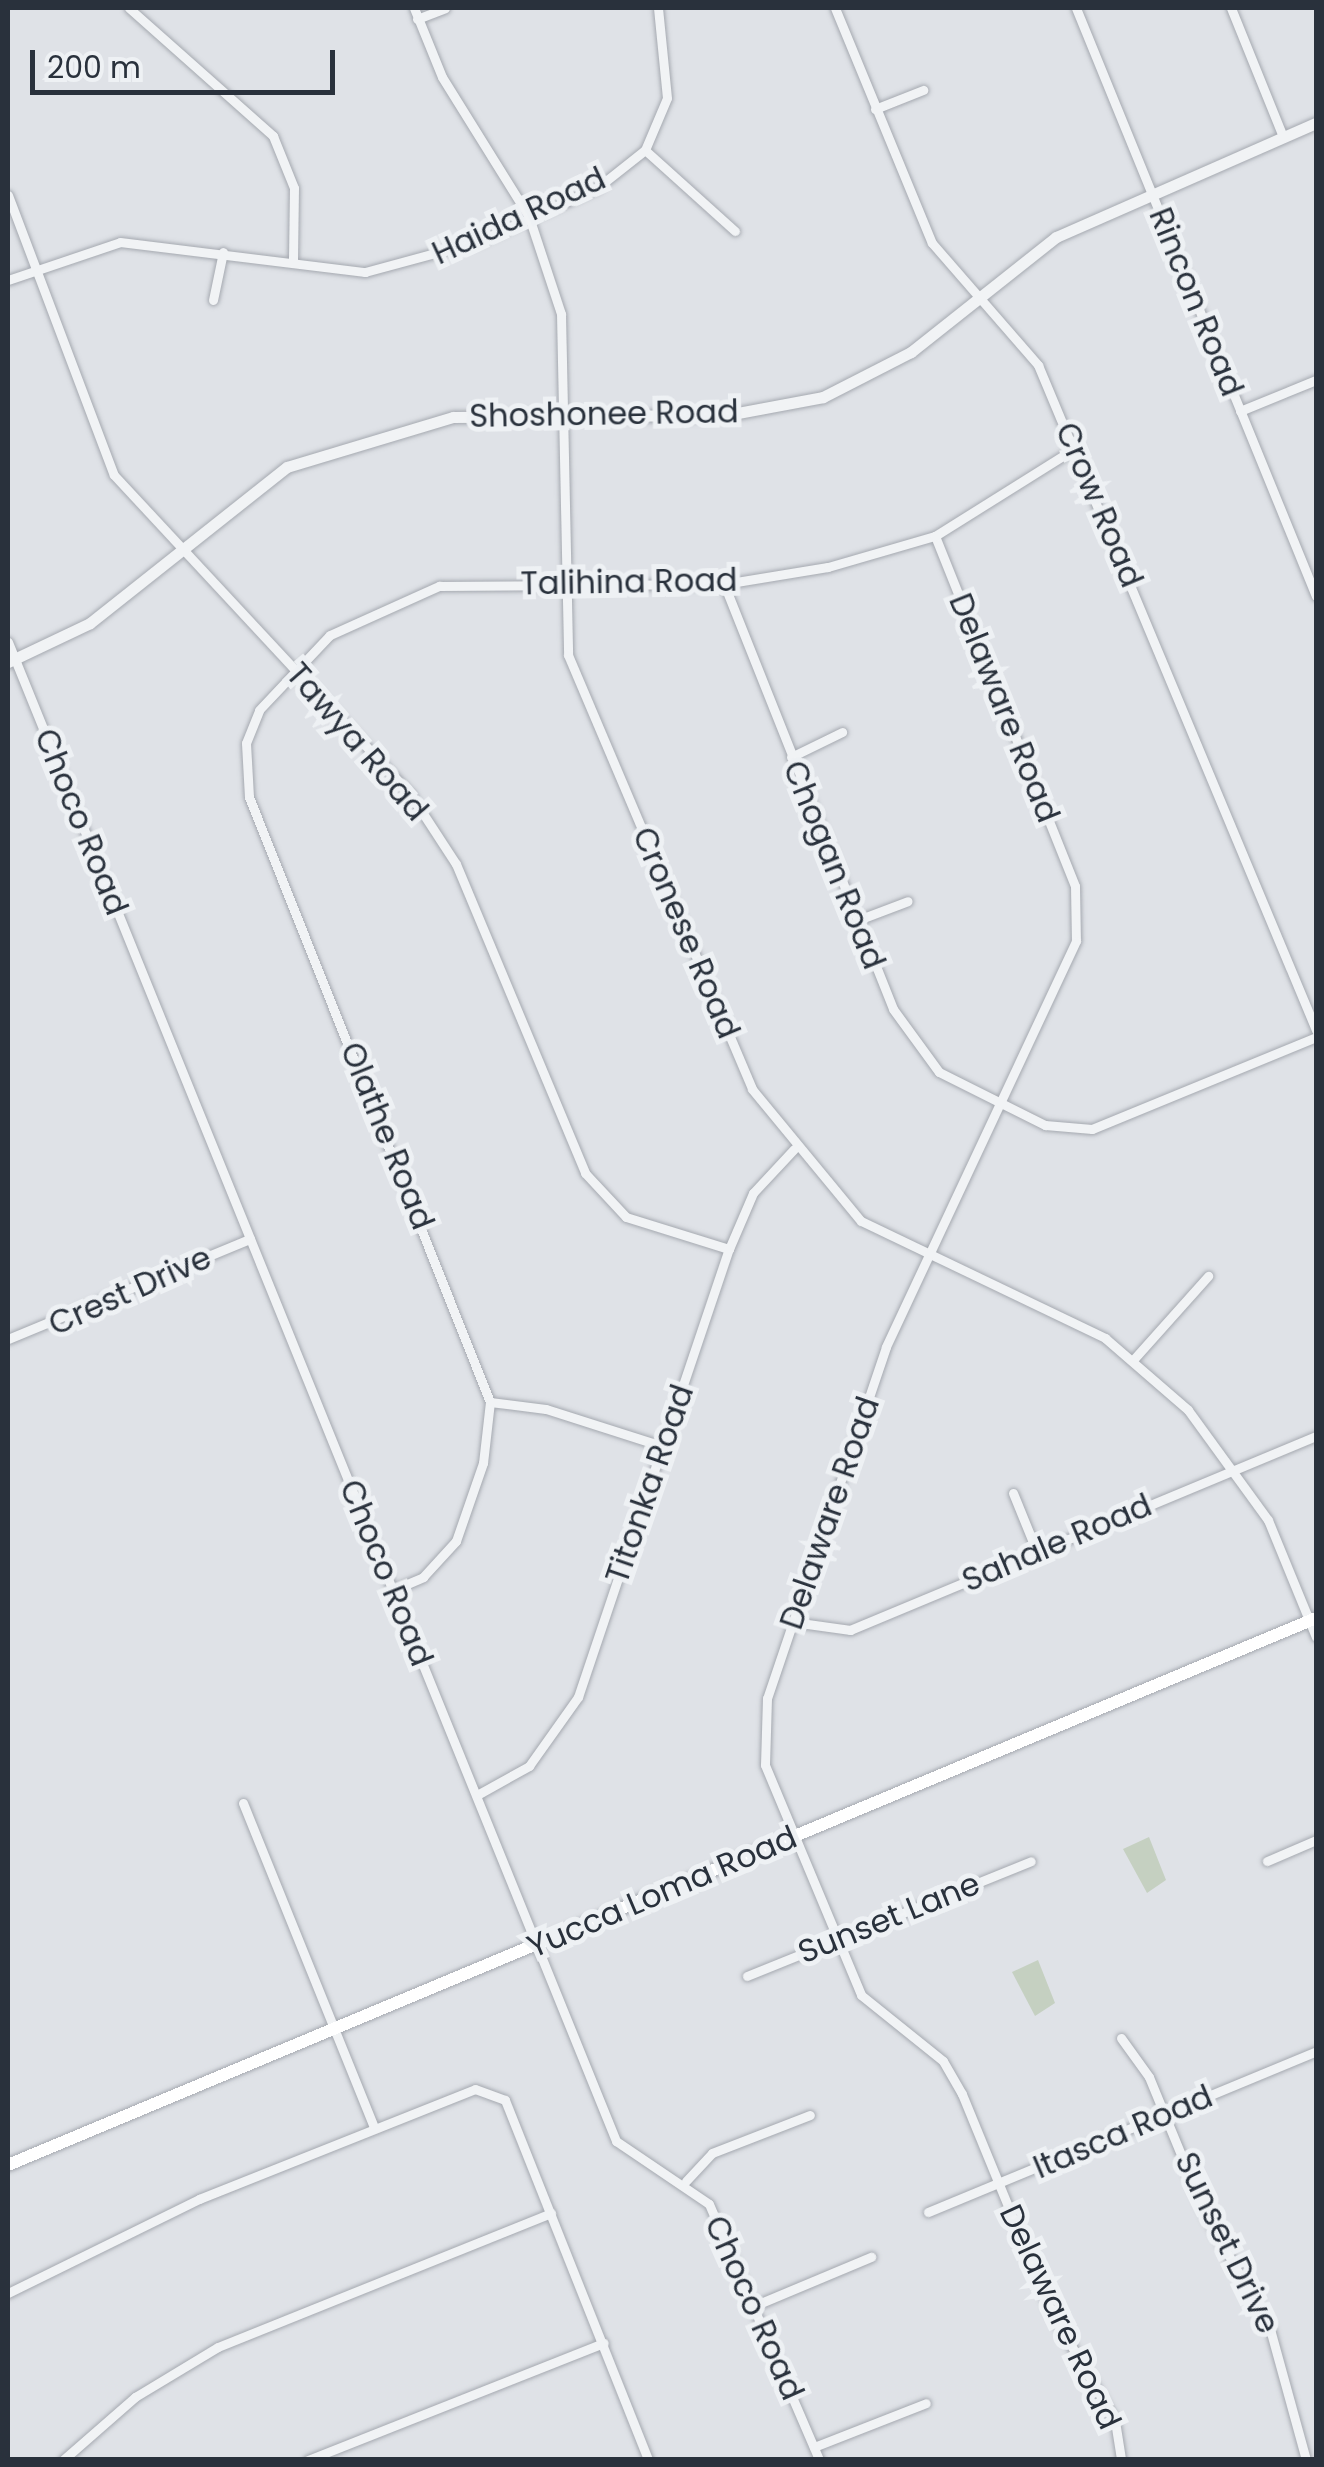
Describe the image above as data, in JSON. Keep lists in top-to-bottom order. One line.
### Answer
{"streets":{"main road":["Yucca Loma Road"],"street":["Haida Road","Rincon Road","Shoshonee Road","Crow Road","Talihina Road","Delaware Road","Tawya Road","Choco Road","Chogan Road","Cronese Road","Olathe Road","Crest Drive","Titonka Road","Sahale Road","Sunset Lane","Itasca Road","Sunset Drive"]},"crossings":[["Haida Road","Tawya Road"],["Haida Road","Cronese Road"],["Rincon Road","Shoshonee Road"],["Shoshonee Road","Crow Road"],["Shoshonee Road","Tawya Road"],["Shoshonee Road","Choco Road"],["Shoshonee Road","Cronese Road"],["Crow Road","Talihina Road"],["Crow Road","Chogan Road"],["Talihina Road","Delaware Road"],["Talihina Road","Tawya Road"],["Talihina Road","Chogan Road"],["Talihina Road","Cronese Road"],["Talihina Road","Olathe Road"],["Delaware Road","Chogan Road"],["Delaware Road","Cronese Road"],["Delaware Road","Sahale Road"],["Delaware Road","Yucca Loma Road"],["Delaware Road","Sunset Lane"],["Delaware Road","Itasca Road"],["Tawya Road","Olathe Road"],["Tawya Road","Titonka Road"],["Choco Road","Olathe Road"],["Choco Road","Crest Drive"],["Choco Road","Titonka Road"],["Choco Road","Yucca Loma Road"],["Cronese Road","Titonka Road"],["Cronese Road","Sahale Road"],["Cronese Road","Yucca Loma Road"],["Itasca Road","Sunset Drive"]],"scale_bar":"200 m"}
